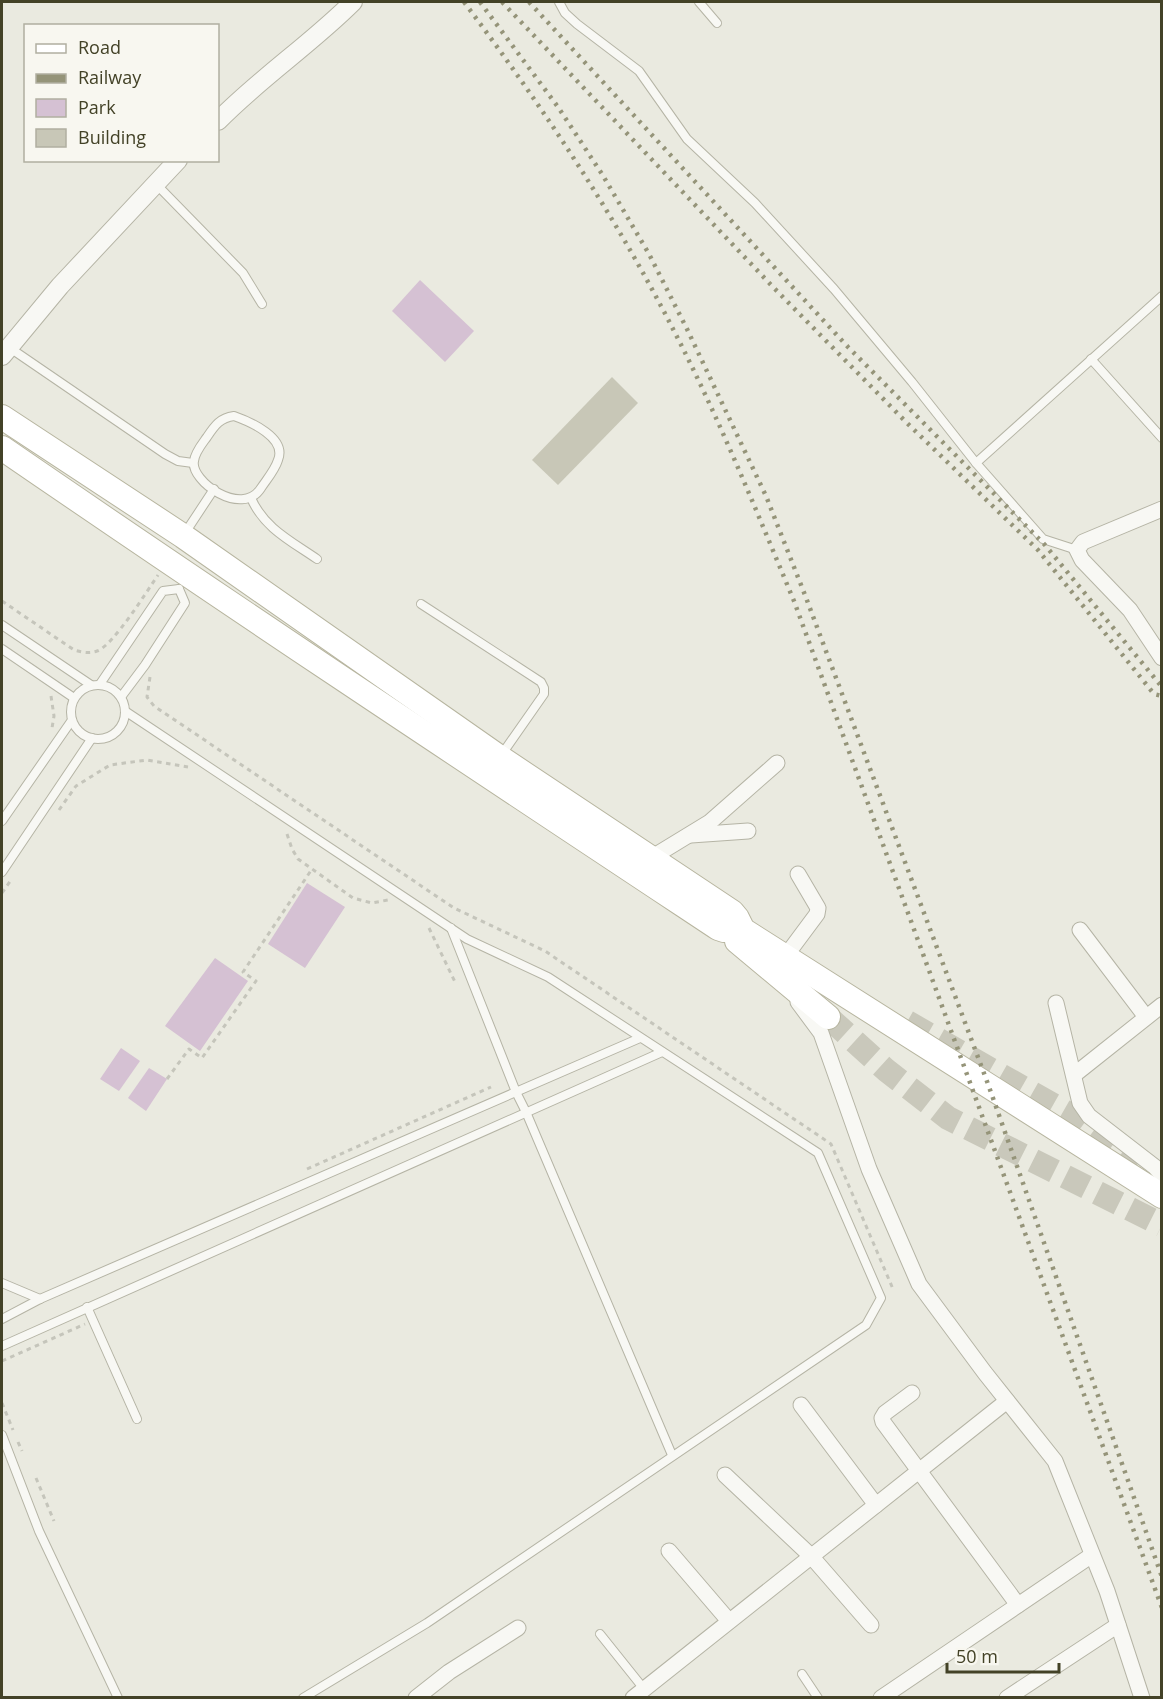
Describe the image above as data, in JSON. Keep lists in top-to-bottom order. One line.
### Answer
{"legend":["Road","Railway","Park","Building"],"scale_bar":"50 m"}
